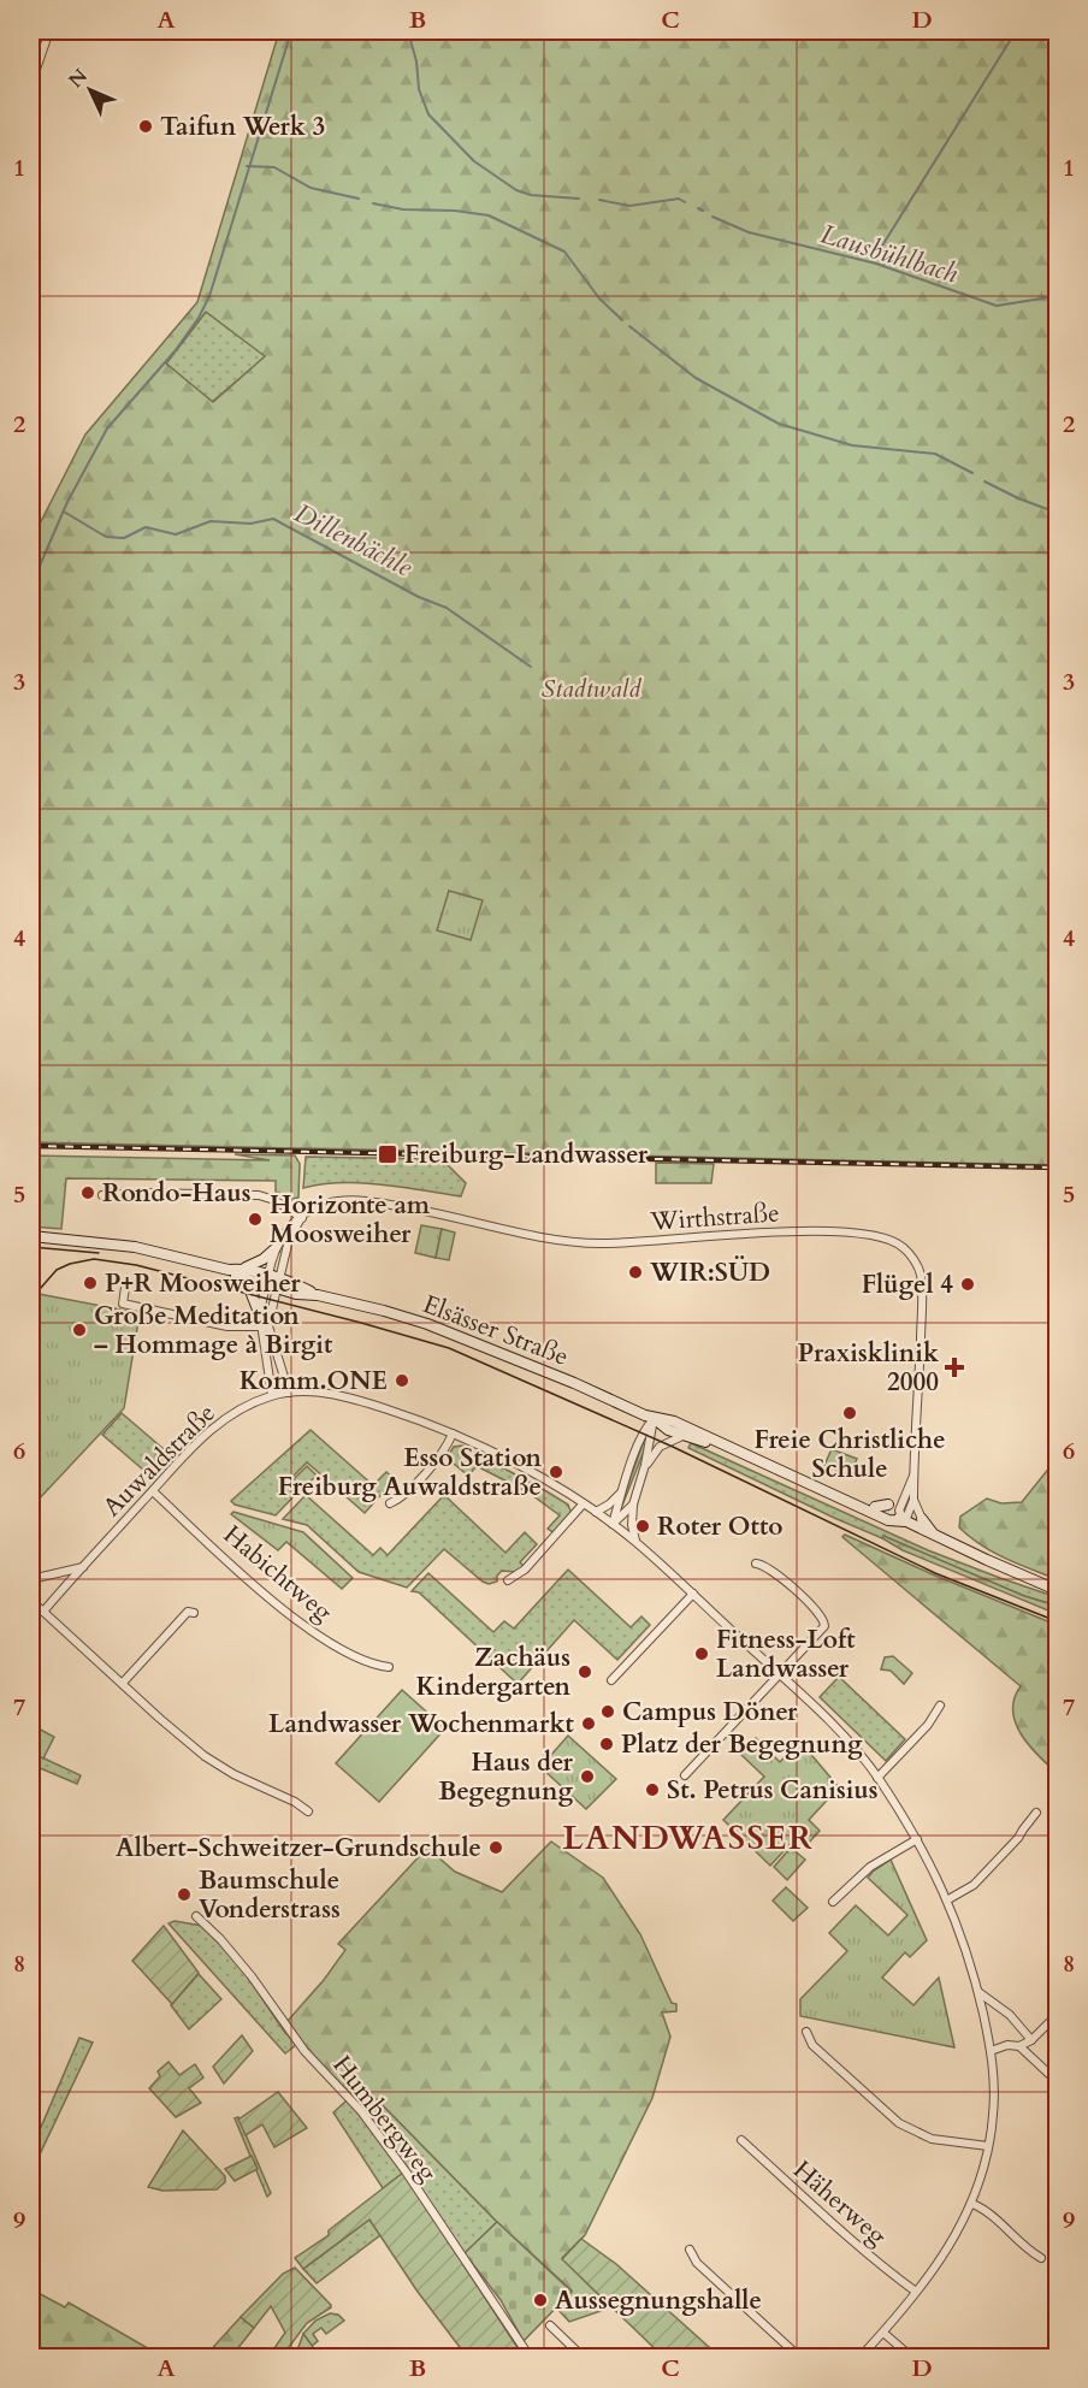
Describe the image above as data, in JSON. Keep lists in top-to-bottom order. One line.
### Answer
{"streets":{"main road":["Elsässer Straße"],"street":["Wirthstraße","Auwaldstraße","Habichtweg","Humbergweg","Häherweg"]},"crossings":[["Wirthstraße","Elsässer Straße"],["Auwaldstraße","Habichtweg"],["Auwaldstraße","Häherweg"]],"districts":["LANDWASSER"],"water":["Lausbühlbach","Dillenbächle"],"parks":["Stadtwald"],"places":{"other":["Taifun Werk 3","Rondo-Haus","Horizonte am Moosweiher","WIR:SÜD","P+R Moosweiher","Flügel 4","Große Meditation – Hommage à Birgit","Komm.ONE","Freie Christliche Schule","Esso Station Freiburg Auwaldstraße","Roter Otto","Fitness-Loft Landwasser","Zachäus Kindergarten","Campus Döner","Landwasser Wochenmarkt","Platz der Begegnung","Haus der Begegnung","St. Petrus Canisius","Albert-Schweitzer-Grundschule","Baumschule Vonderstrass","Aussegnungshalle"],"transit":["Freiburg-Landwasser"],"health":["Praxisklinik 2000"]},"north":"top left","grid":{"columns":["A","B","C","D"],"rows":["1","2","3","4","5","6","7","8","9"]}}
